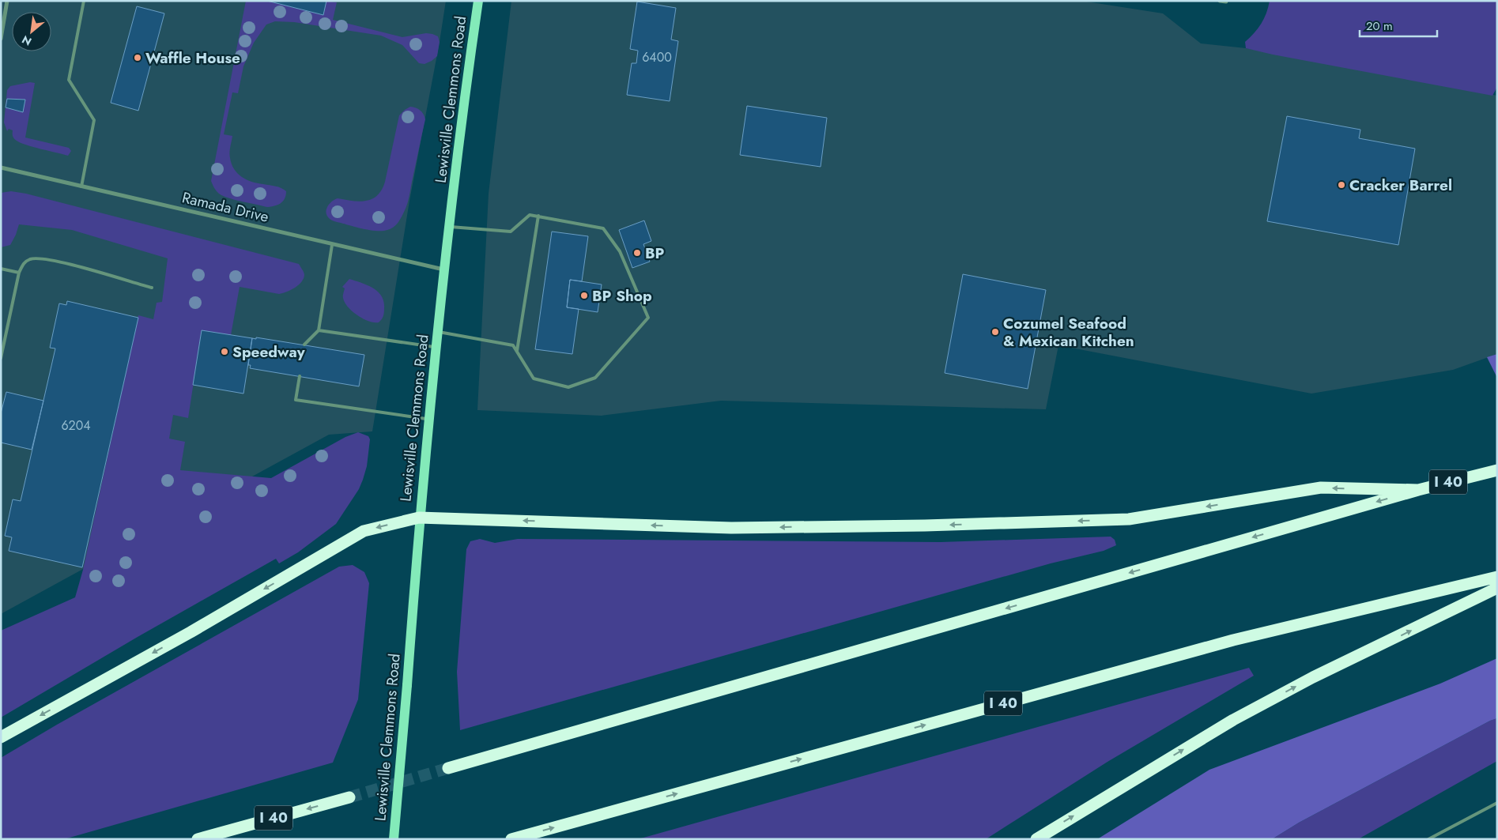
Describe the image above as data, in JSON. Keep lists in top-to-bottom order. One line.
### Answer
{"streets":{"highway":["I 40"],"main road":["Lewisville Clemmons Road"],"street":["Ramada Drive"]},"crossings":[["Lewisville Clemmons Road","Ramada Drive"]],"places":["Waffle House","Cracker Barrel","BP","BP Shop","Cozumel Seafood & Mexican Kitchen","Speedway"],"house_numbers":["6400","6204"],"scale_bar":"20 m","north":"bottom left"}
